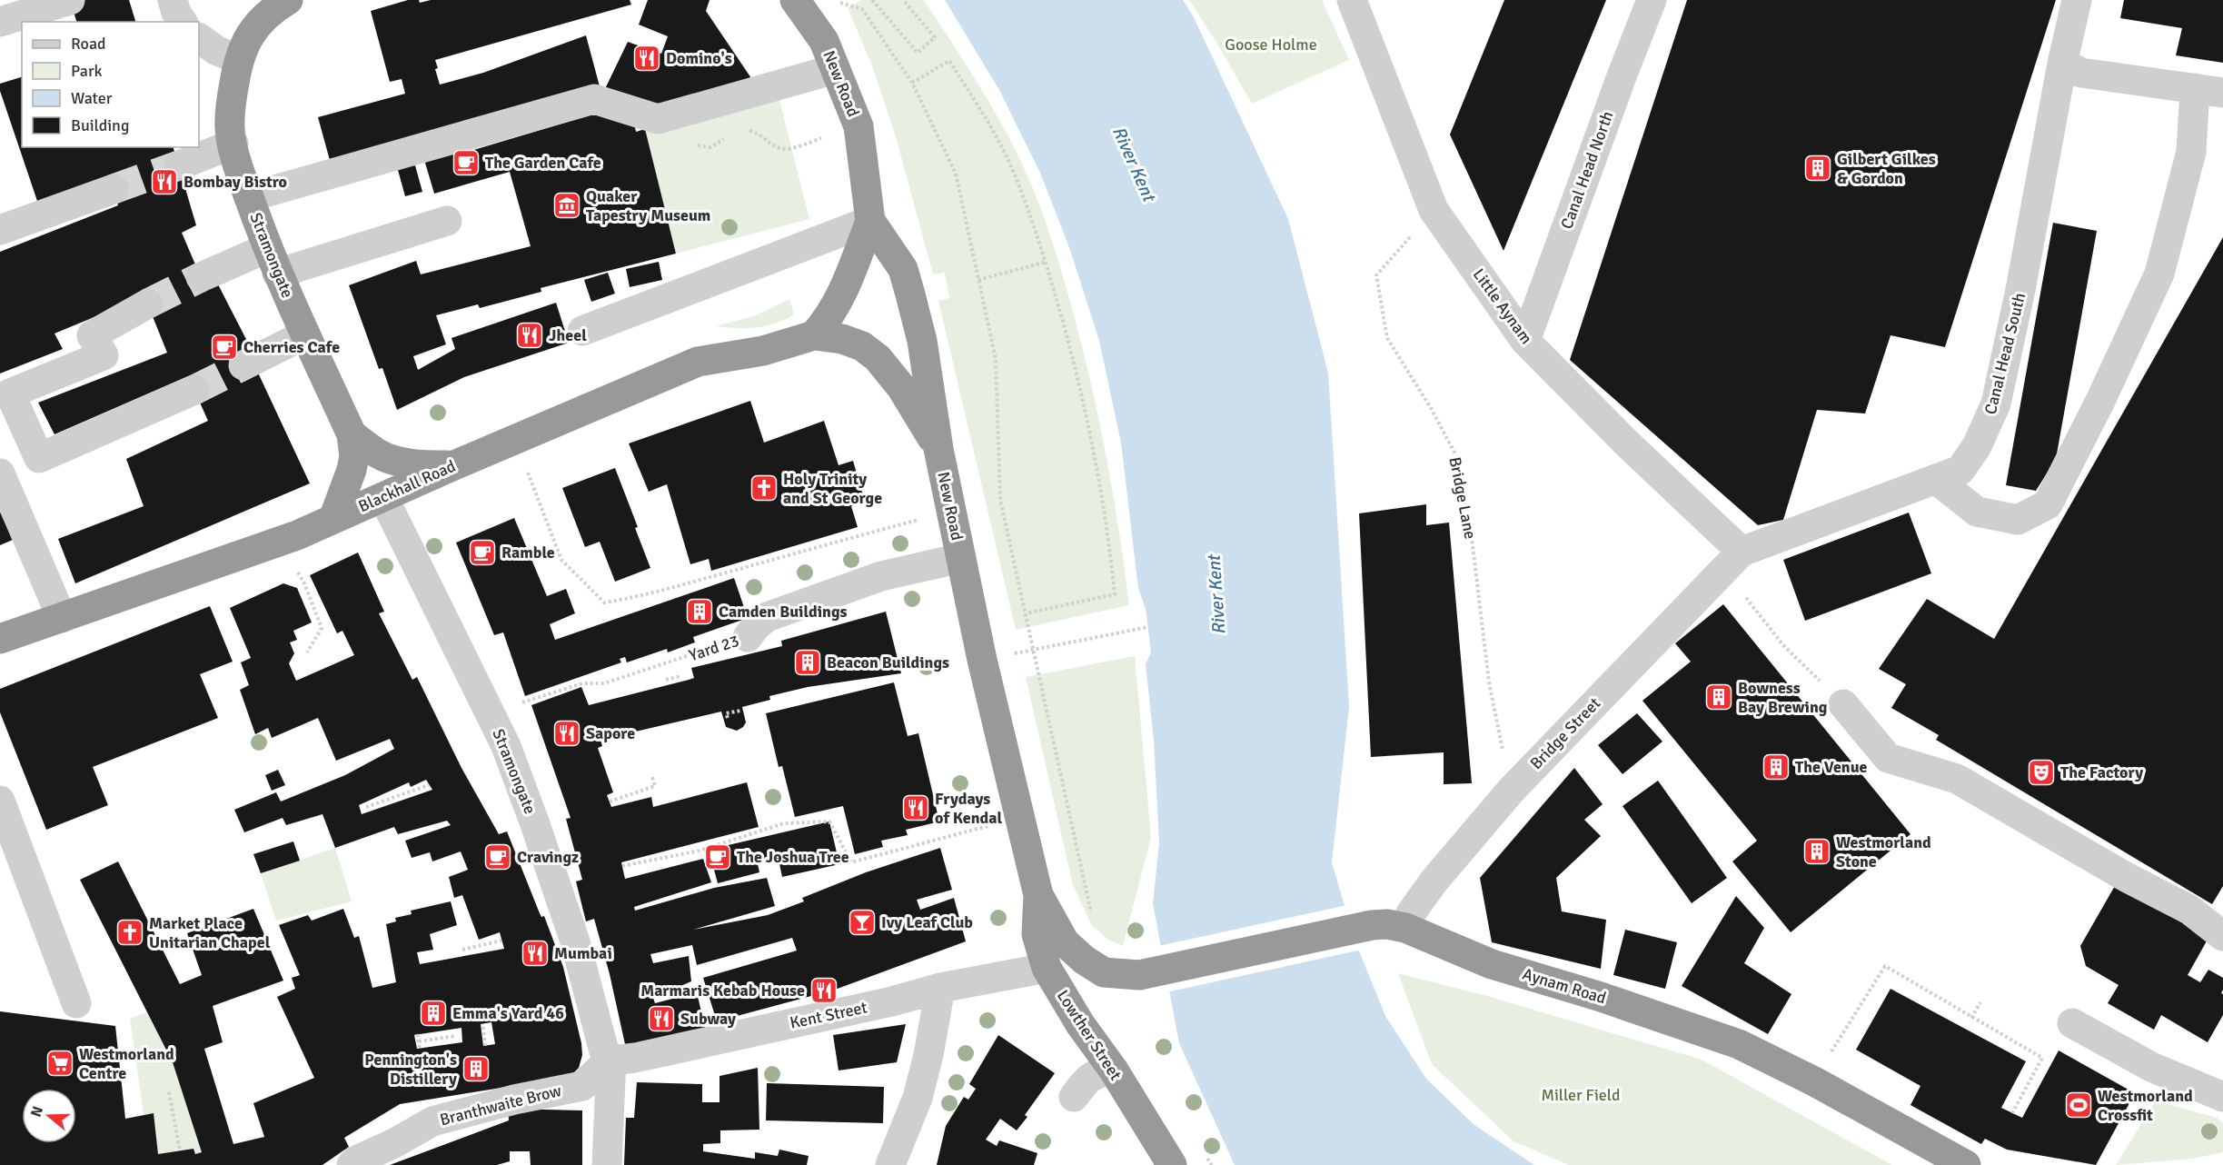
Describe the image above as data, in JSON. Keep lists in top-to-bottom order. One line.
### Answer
{"streets":{"highway":["New Road","Stramongate","Blackhall Road","Aynam Road","Lowther Street"],"street":["Canal Head North","Little Aynam","Canal Head South","Yard 23","Bridge Street","Kent Street","Branthwaite Brow"],"path":["Bridge Lane"]},"crossings":[["New Road","Blackhall Road"],["New Road","Yard 23"],["New Road","Aynam Road"],["New Road","Lowther Street"],["Canal Head North","Little Aynam"],["Stramongate","Blackhall Road"],["Stramongate","Yard 23"],["Stramongate","Kent Street"],["Stramongate","Branthwaite Brow"],["Little Aynam","Canal Head South"],["Little Aynam","Bridge Lane"],["Little Aynam","Bridge Street"],["Canal Head South","Bridge Street"],["Bridge Lane","Bridge Street"],["Bridge Street","Aynam Road"],["Kent Street","Lowther Street"],["Kent Street","Branthwaite Brow"]],"water":["River Kent"],"parks":["Goose Holme","Miller Field"],"places":{"restaurant":["Domino's","Bombay Bistro","Jheel","Sapore","Frydays of Kendal","Mumbai","Marmaris Kebab House","Subway"],"cafe":["The Garden Cafe","Cherries Cafe","Ramble","Cravingz","The Joshua Tree"],"building":["Gilbert Gilkes & Gordon","Camden Buildings","Beacon Buildings","Bowness Bay Brewing","The Venue","Westmorland Stone","Emma's Yard 46","Pennington's Distillery"],"museum":["Quaker Tapestry Museum"],"church":["Holy Trinity and St George","Market Place Unitarian Chapel"],"theatre":["The Factory"],"bar":["Ivy Leaf Club"],"supermarket":["Westmorland Centre"],"sports":["Westmorland Crossfit"]},"legend":["Road","Park","Water","Building"],"north":"left"}
